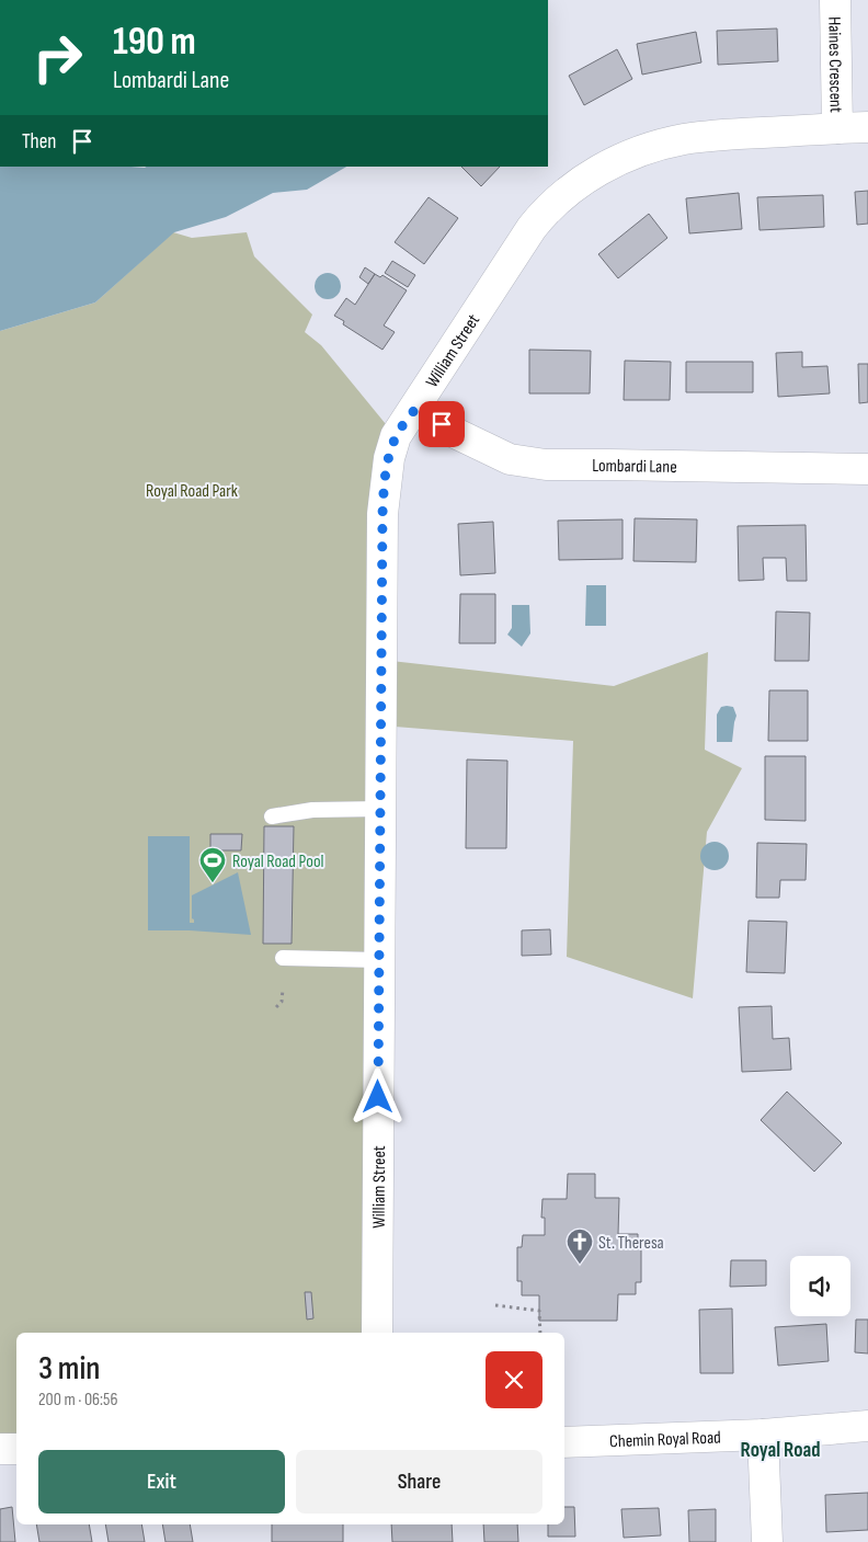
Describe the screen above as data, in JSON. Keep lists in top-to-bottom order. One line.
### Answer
{"streets":{"street":["Haines Crescent","William Street","Lombardi Lane","Chemin Royal Road"]},"crossings":[["Haines Crescent","William Street"],["William Street","Lombardi Lane"]],"districts":["Royal Road"],"parks":["Royal Road Park"],"places":{"sports":["Royal Road Pool"],"church":["St. Theresa"]},"page":{"turn":["190 m","Lombardi Lane"],"then":"Then","heading":["3 min","200 m · 06:56"],"buttons":["Exit","Share"]}}
